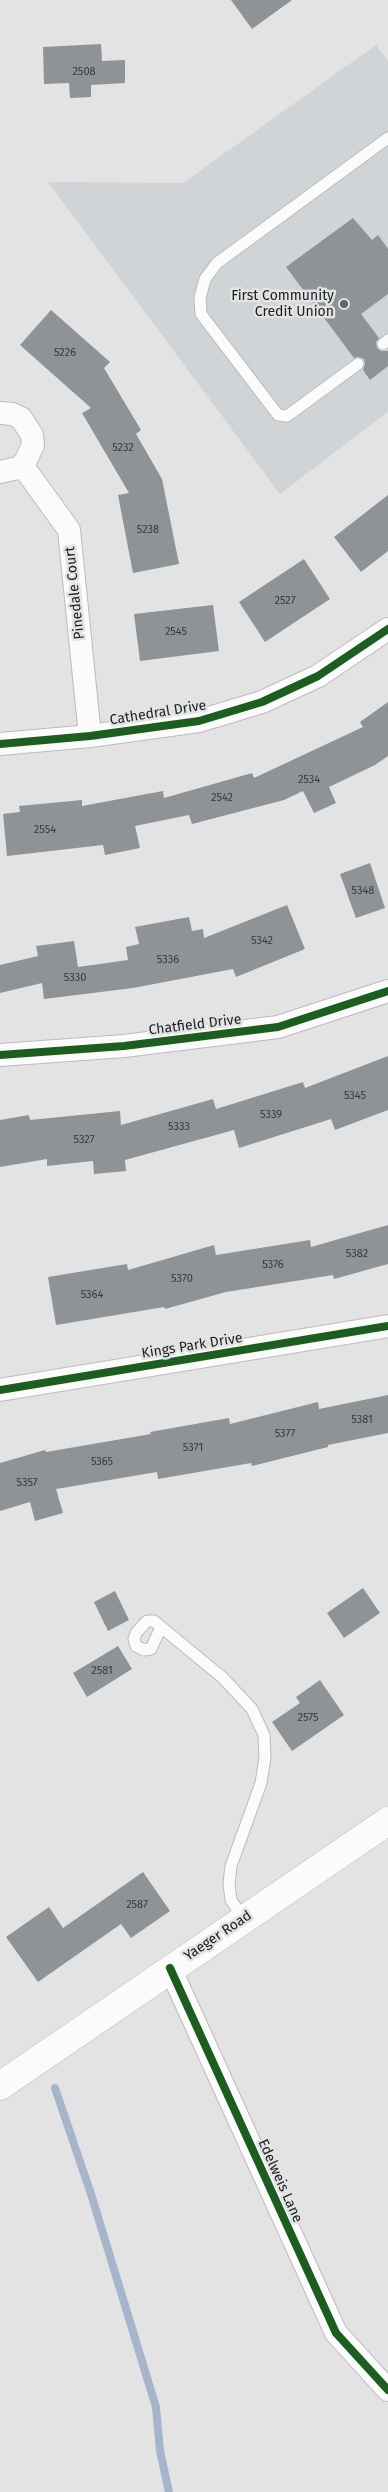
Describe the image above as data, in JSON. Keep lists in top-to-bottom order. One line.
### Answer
{"streets":{"street":["Pinedale Court","Cathedral Drive","Chatfield Drive","Kings Park Drive","Yaeger Road","Edelweis Lane"]},"crossings":[["Pinedale Court","Cathedral Drive"],["Yaeger Road","Edelweis Lane"]],"places":["First Community Credit Union"],"house_numbers":["2508","5226","5232","5238","2527","2545","2534","2542","2554","5348","5342","5336","5330","5345","5339","5333","5327","5382","5376","5370","5364","5381","5377","5371","5365","5357","2581","2575","2587"]}
